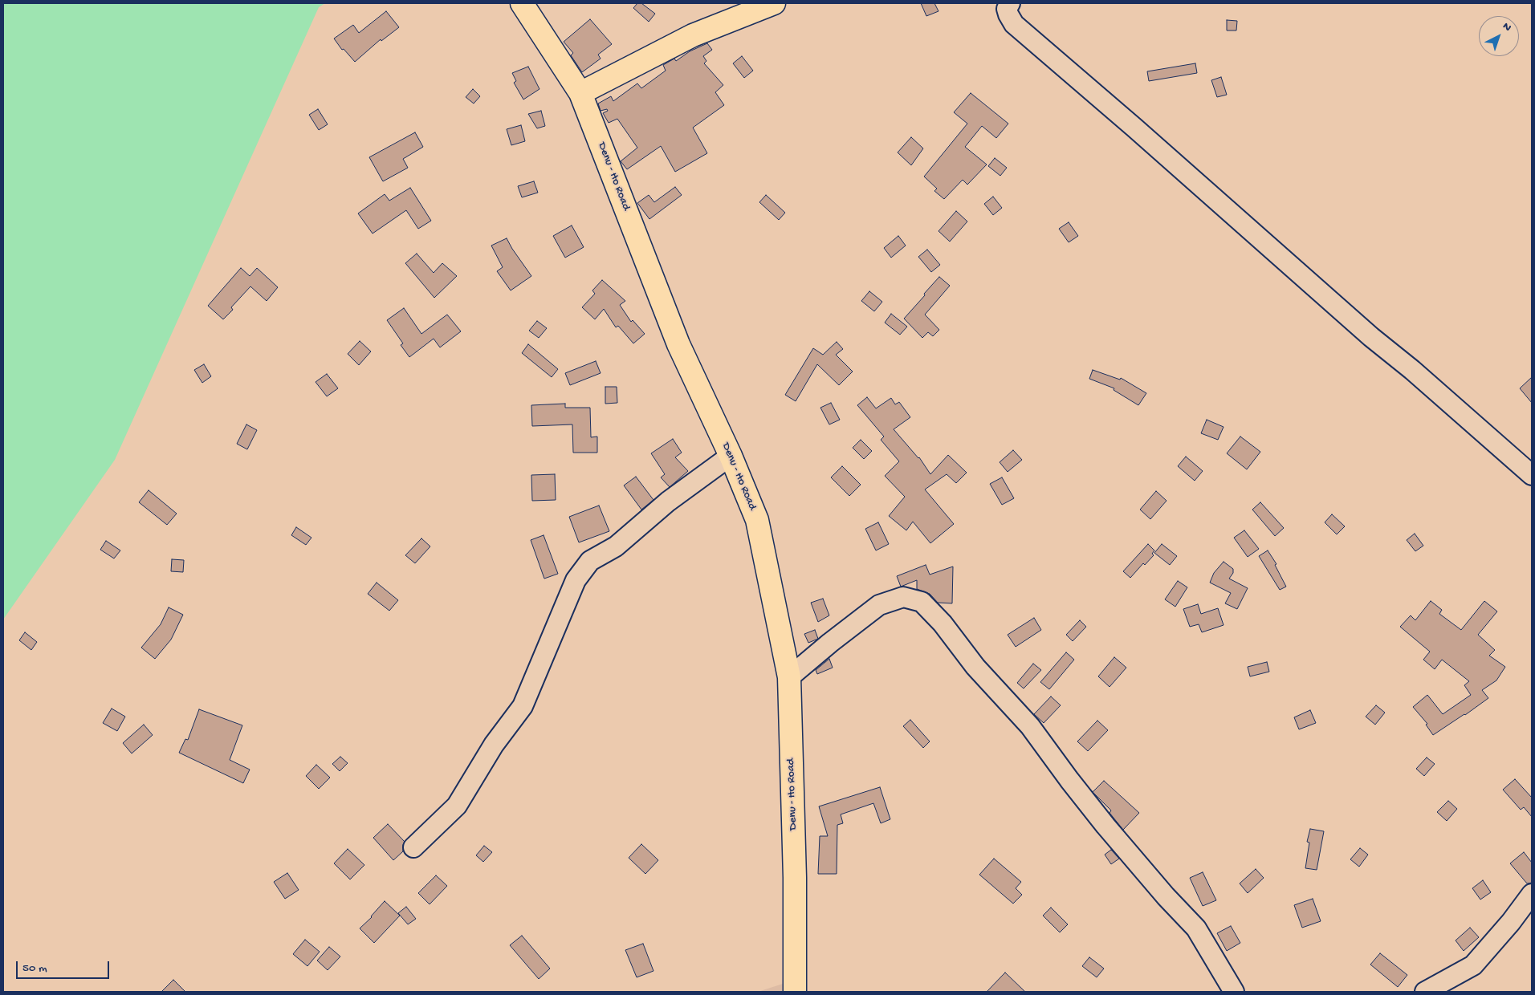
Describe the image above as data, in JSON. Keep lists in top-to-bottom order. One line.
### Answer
{"streets":{"main road":["Denu - Ho Road"]},"scale_bar":"50 m","north":"top right"}
